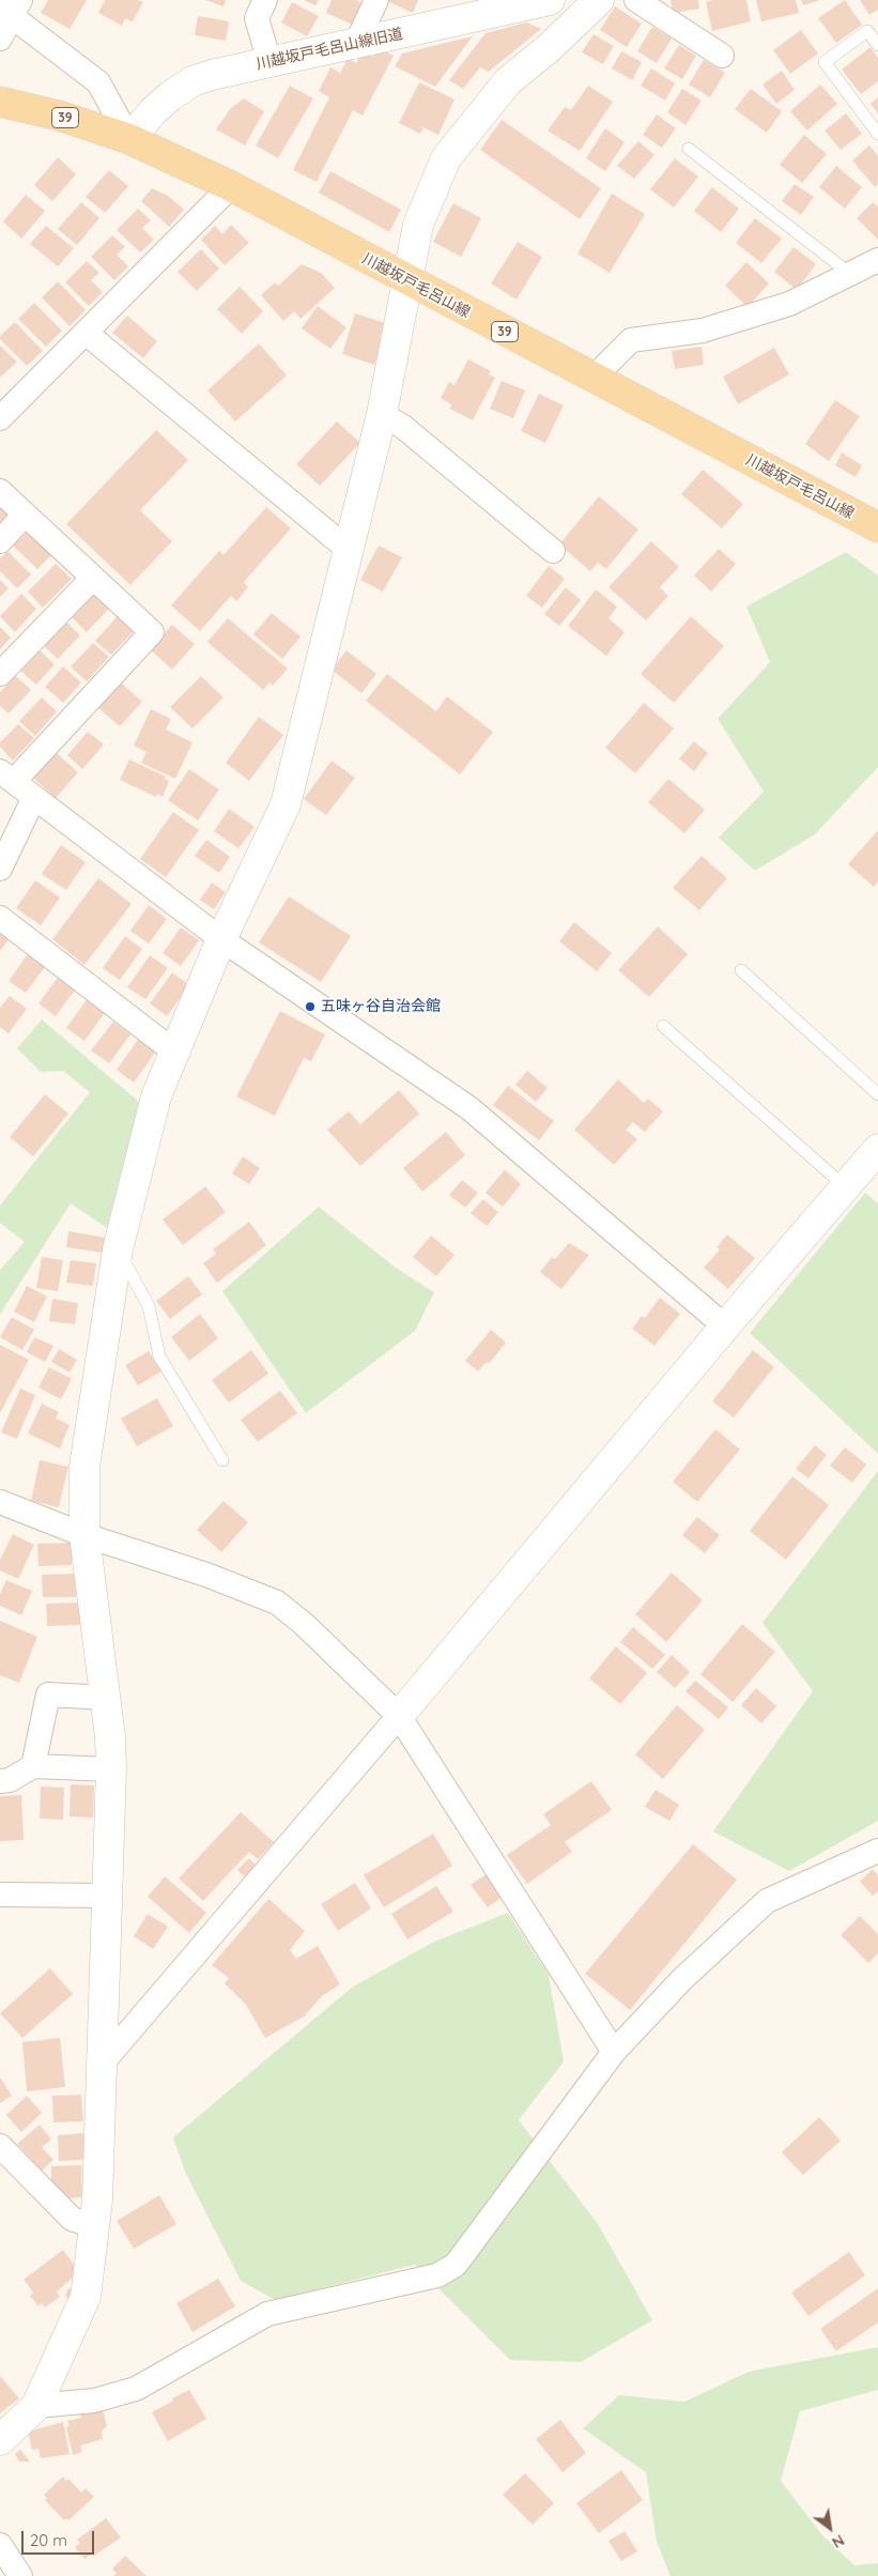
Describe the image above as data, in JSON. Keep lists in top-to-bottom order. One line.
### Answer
{"streets":{"main road":["39","川越坂戸毛呂山線"],"street":["川越坂戸毛呂山線旧道"]},"crossings":[["川越坂戸毛呂山線旧道","川越坂戸毛呂山線"]],"places":["五味ヶ谷自治会館"],"scale_bar":"20 m","north":"bottom right"}
